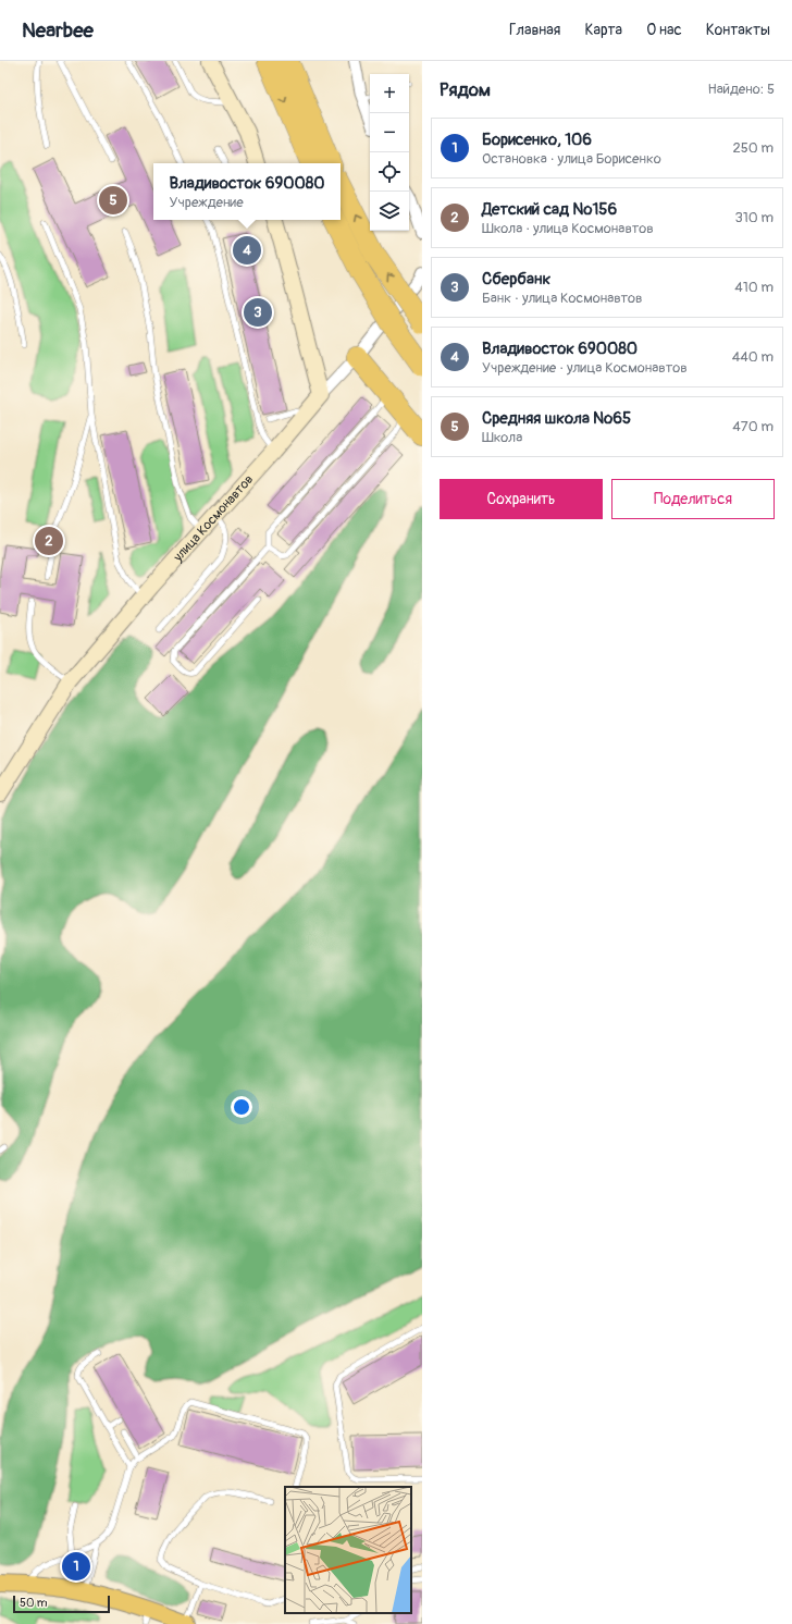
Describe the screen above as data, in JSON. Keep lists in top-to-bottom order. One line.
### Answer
{"streets":{"main road":["улица Космонавтов"]},"scale_bar":"50 m","page":{"header":"Nearbee","nav":["Главная","Карта","О нас","Контакты"],"heading":["Рядом","Найдено: 5"],"map_buttons":["+","−"],"list":[{"mark":"1","name":"Борисенко, 106","note":"Остановка · улица Борисенко","value":"250 m"},{"mark":"2","name":"Детский сад №156","note":"Школа · улица Космонавтов","value":"310 m"},{"mark":"3","name":"Сбербанк","note":"Банк · улица Космонавтов","value":"410 m"},{"mark":"4","name":"Владивосток 690080","note":"Учреждение · улица Космонавтов","value":"440 m"},{"mark":"5","name":"Средняя школа №65","note":"Школа","value":"470 m"}],"popup":["Владивосток 690080","Учреждение"],"pins":["5","4","3","2","1"],"buttons":["Сохранить","Поделиться"],"scale":"50 m"}}
